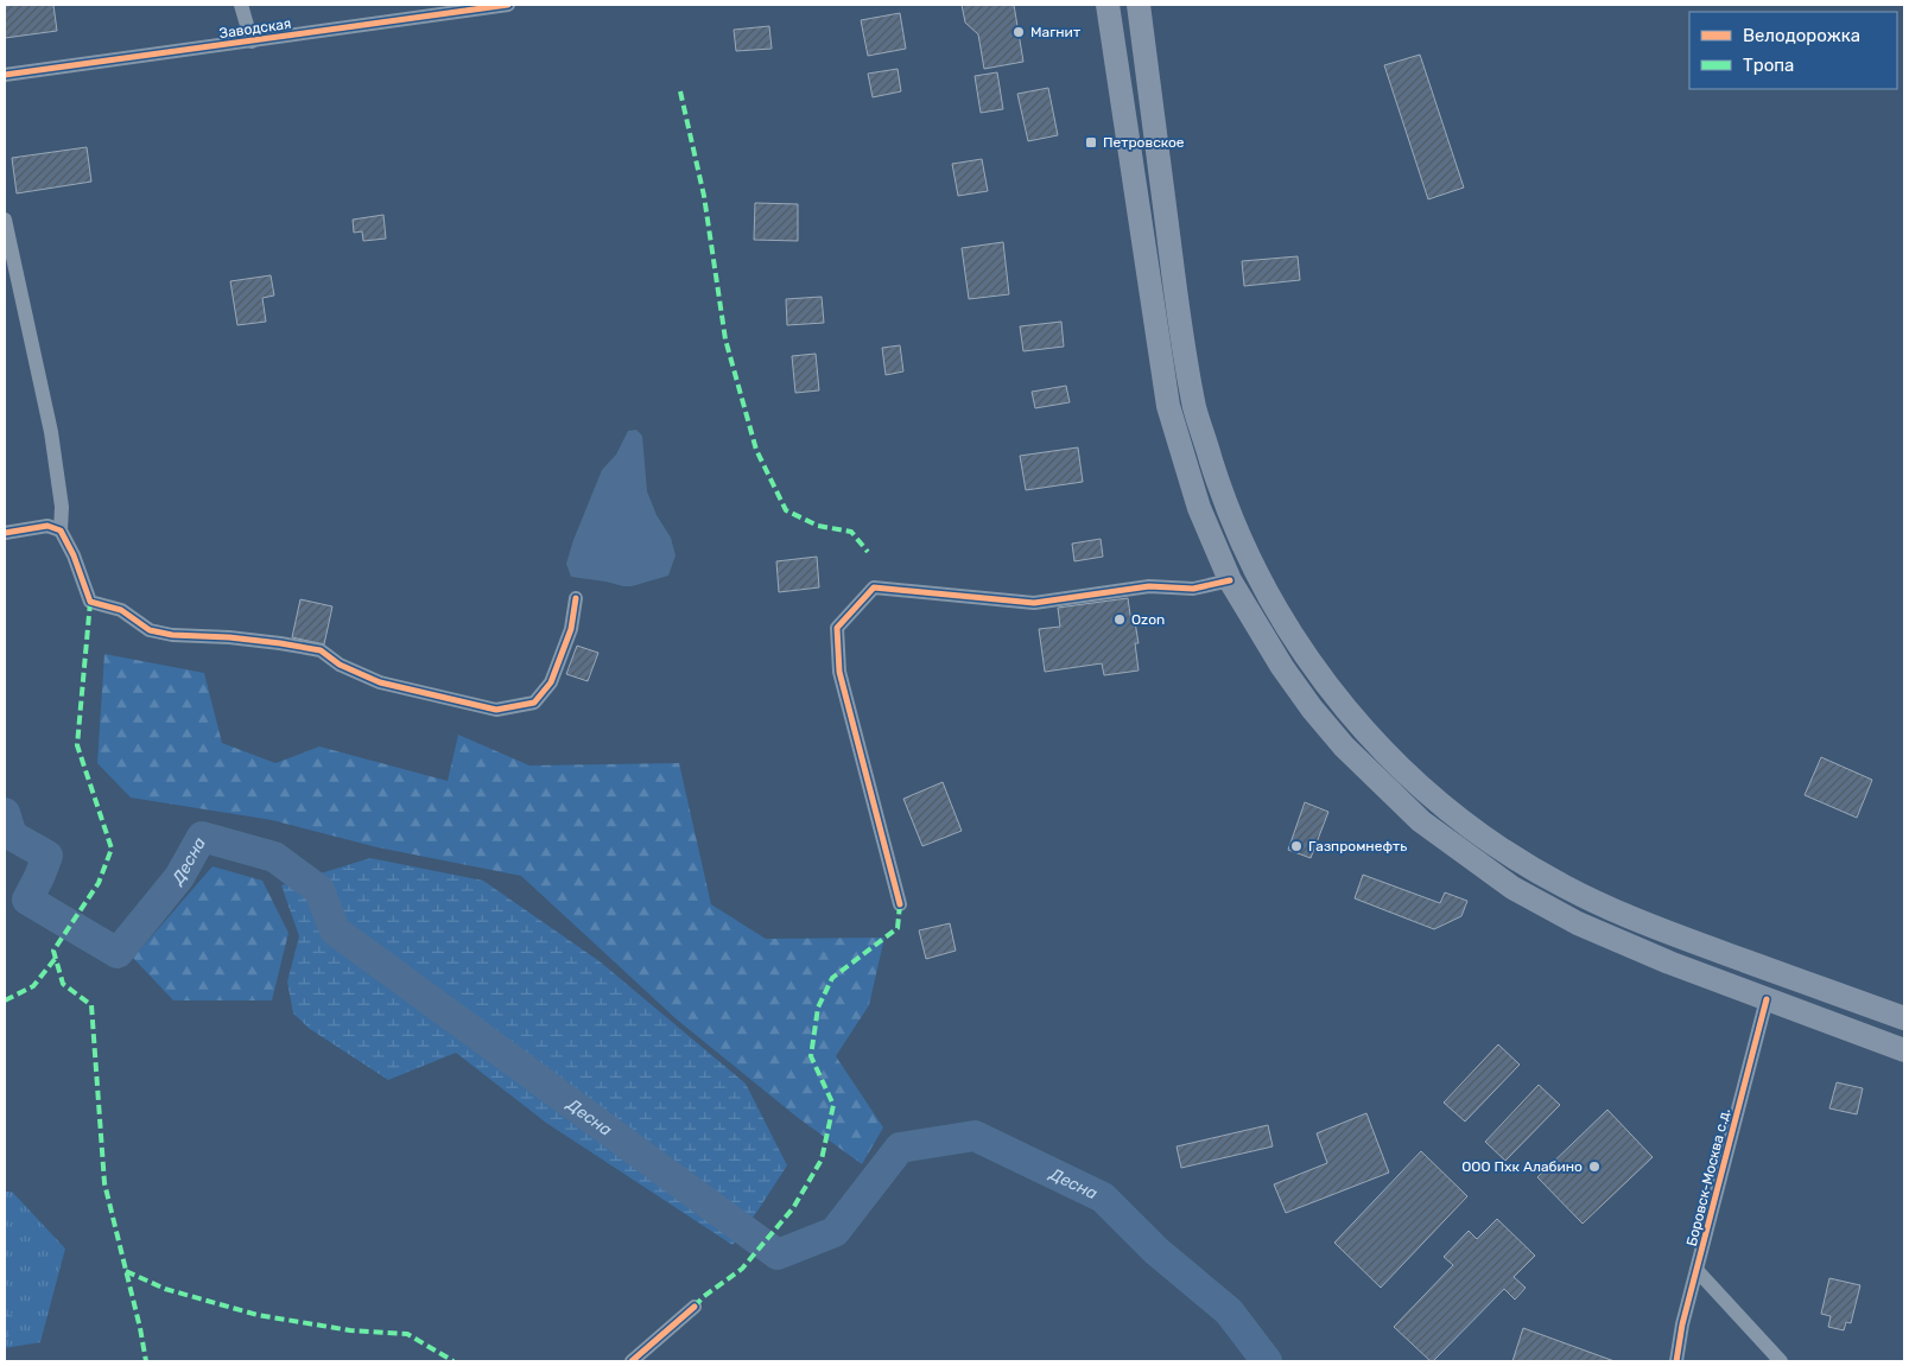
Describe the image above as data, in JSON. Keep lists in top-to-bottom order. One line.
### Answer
{"streets":{"street":["Заводская","Боровск-Москва с.д."]},"water":["Десна"],"places":{"other":["Магнит","Ozon","Газпромнефть","ООО Пхк Алабино"],"transit":["Петровское"]},"legend":["Велодорожка","Тропа"]}
